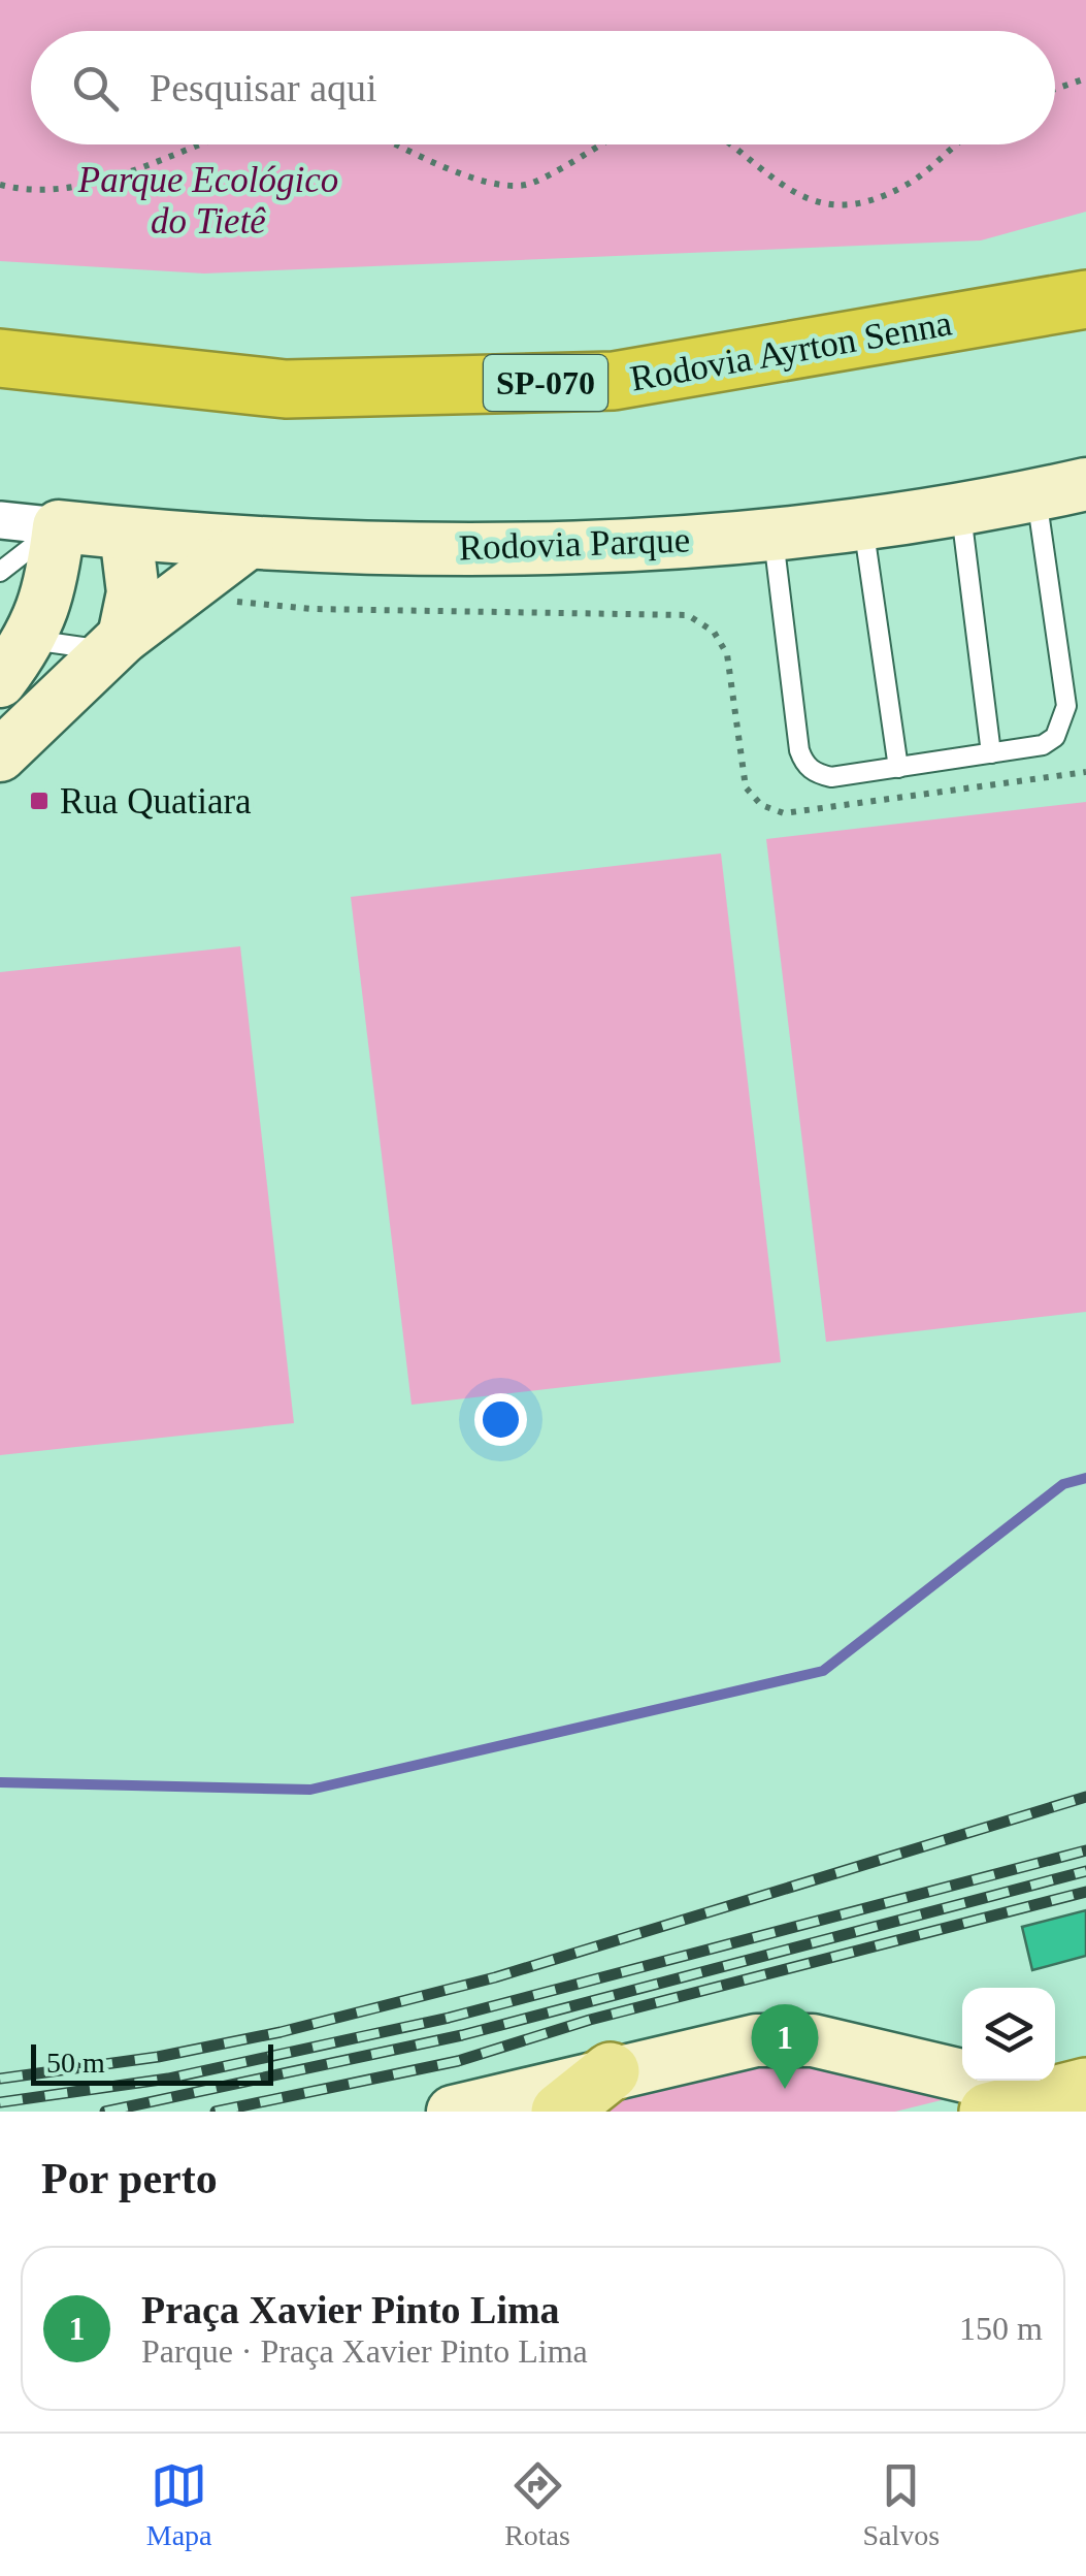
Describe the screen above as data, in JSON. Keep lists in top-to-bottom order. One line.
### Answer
{"streets":{"highway":["Rodovia Ayrton Senna","SP-070"],"street":["Rodovia Parque"]},"parks":["Parque Ecológico do Tietê"],"places":{"transit":["Rua Quatiara"]},"scale_bar":"50 m","page":{"search":"Pesquisar aqui","pins":"1","scale":"50 m","heading":"Por perto","list":[{"mark":"1","name":"Praça Xavier Pinto Lima","note":"Parque · Praça Xavier Pinto Lima","value":"150 m"}],"nav":["Mapa","Rotas","Salvos"]}}
